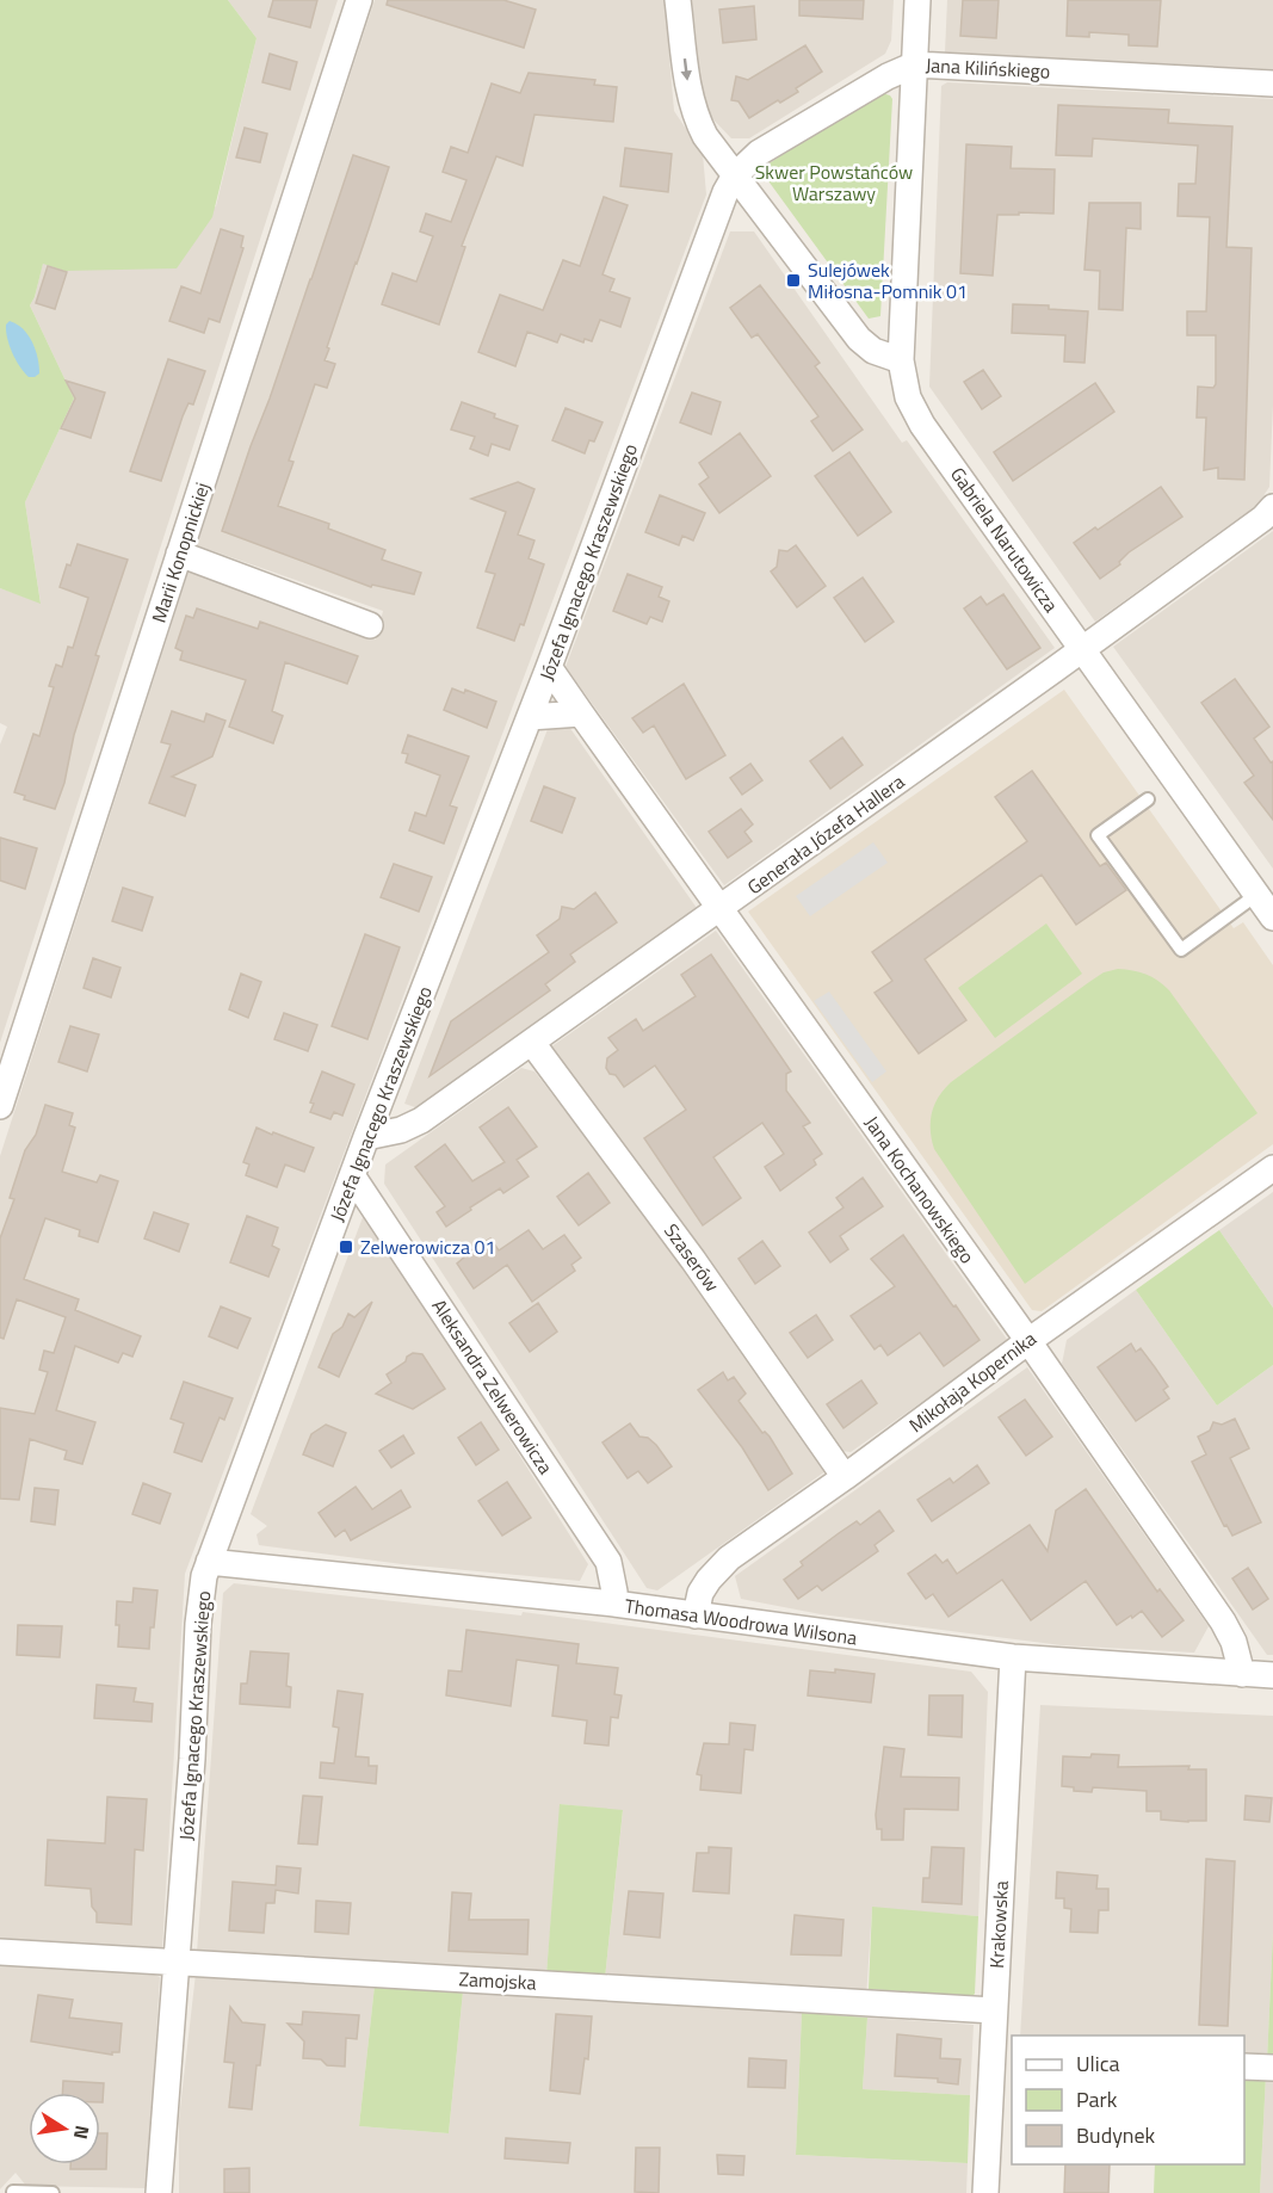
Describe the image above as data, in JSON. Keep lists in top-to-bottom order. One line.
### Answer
{"streets":{"street":["Jana Kilińskiego","Gabriela Narutowicza","Marii Konopnickiej","Józefa Ignacego Kraszewskiego","Generała Józefa Hallera","Jana Kochanowskiego","Szaserów","Mikołaja Kopernika","Aleksandra Zelwerowicza","Thomasa Woodrowa Wilsona","Krakowska","Zamojska"]},"crossings":[["Jana Kilińskiego","Gabriela Narutowicza"],["Jana Kilińskiego","Józefa Ignacego Kraszewskiego"],["Gabriela Narutowicza","Generała Józefa Hallera"],["Józefa Ignacego Kraszewskiego","Generała Józefa Hallera"],["Józefa Ignacego Kraszewskiego","Jana Kochanowskiego"],["Józefa Ignacego Kraszewskiego","Aleksandra Zelwerowicza"],["Józefa Ignacego Kraszewskiego","Thomasa Woodrowa Wilsona"],["Józefa Ignacego Kraszewskiego","Zamojska"],["Generała Józefa Hallera","Jana Kochanowskiego"],["Generała Józefa Hallera","Szaserów"],["Jana Kochanowskiego","Mikołaja Kopernika"],["Jana Kochanowskiego","Thomasa Woodrowa Wilsona"],["Szaserów","Mikołaja Kopernika"],["Mikołaja Kopernika","Thomasa Woodrowa Wilsona"],["Aleksandra Zelwerowicza","Thomasa Woodrowa Wilsona"],["Thomasa Woodrowa Wilsona","Krakowska"],["Krakowska","Zamojska"]],"parks":["Skwer Powstańców Warszawy"],"places":{"transit":["Sulejówek Miłosna-Pomnik 01","Zelwerowicza 01"]},"legend":["Ulica","Park","Budynek"],"north":"right"}
